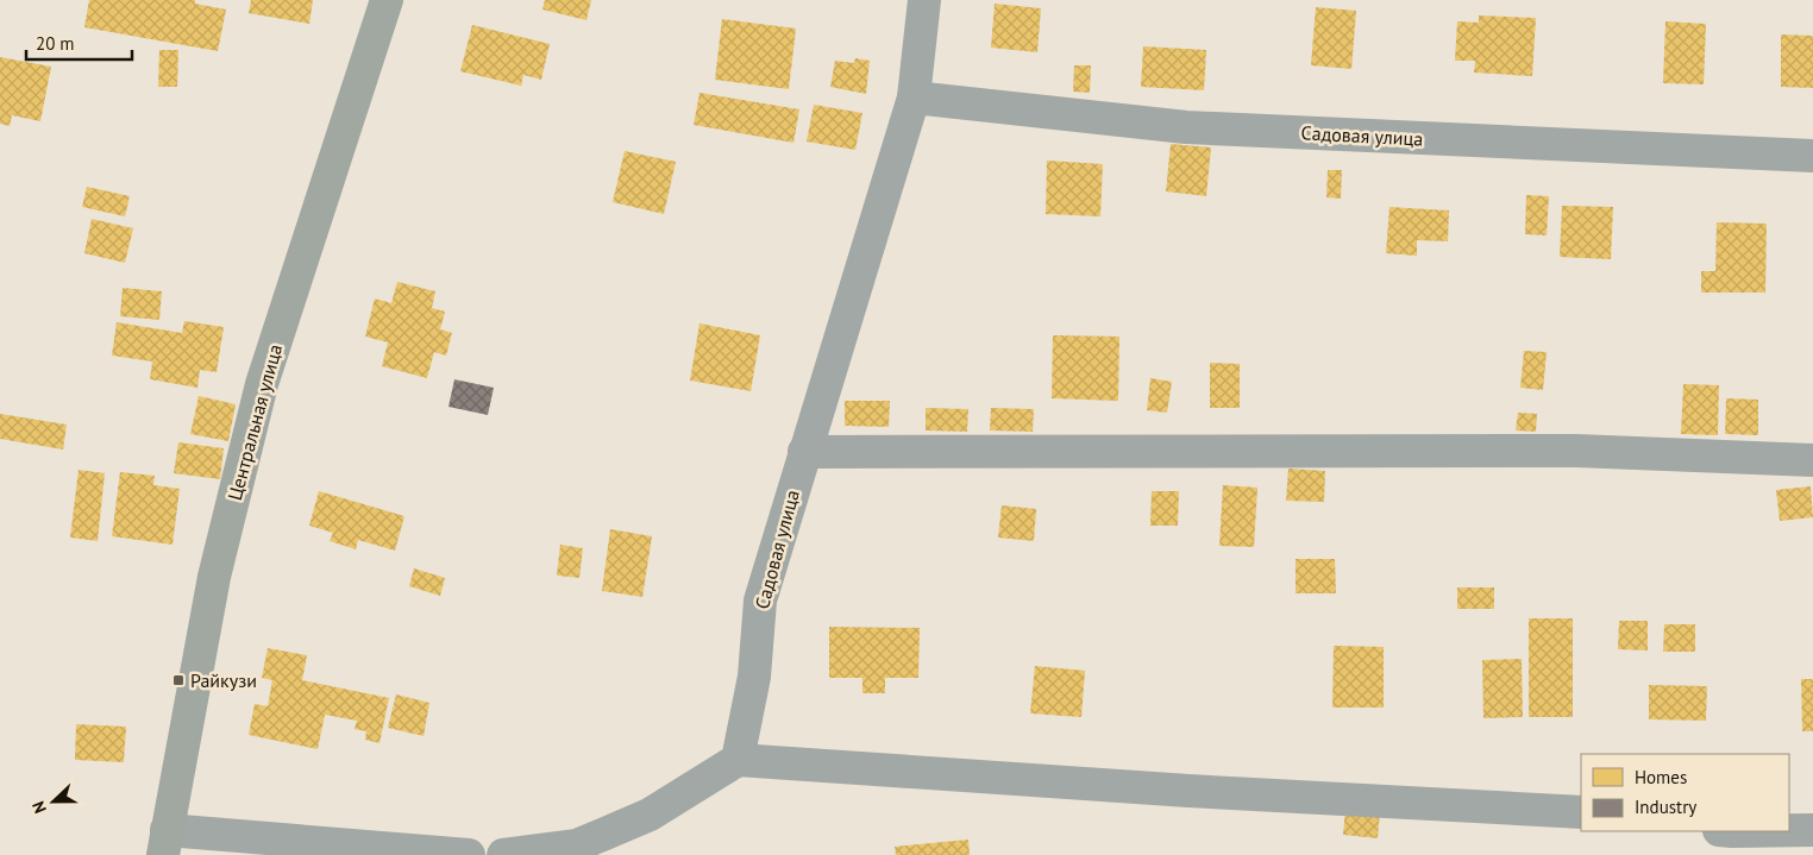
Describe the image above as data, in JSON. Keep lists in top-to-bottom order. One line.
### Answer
{"streets":{"main road":["Центральная улица"],"street":["Садовая улица"]},"places":{"transit":["Райкузи"]},"legend":["Homes","Industry"],"scale_bar":"20 m","north":"left"}
